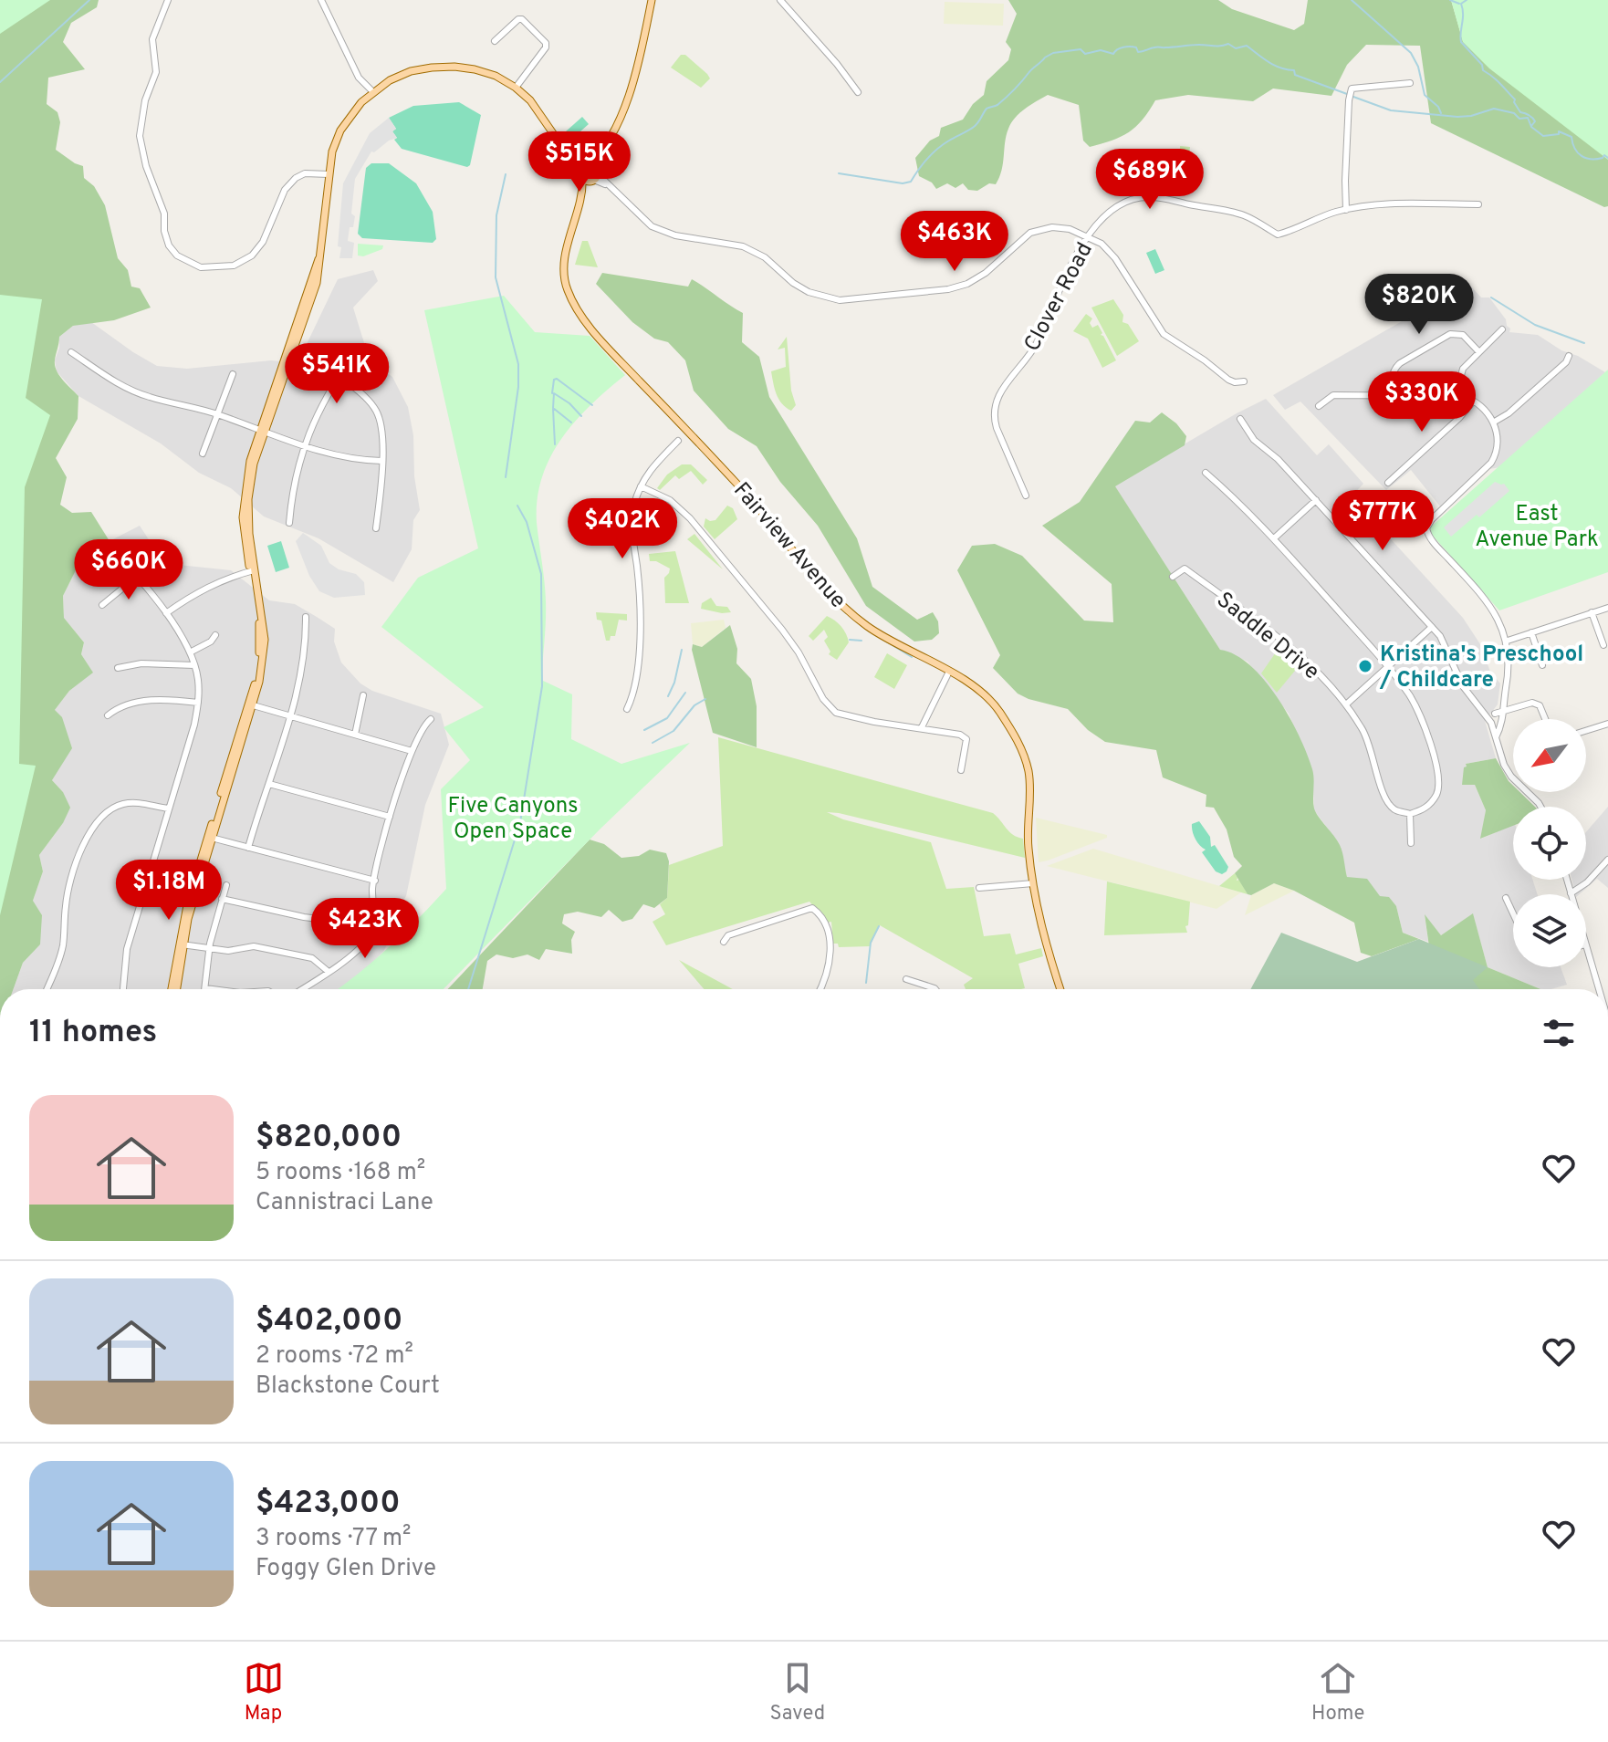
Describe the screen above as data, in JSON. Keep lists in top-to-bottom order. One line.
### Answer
{"streets":{"main road":["Fairview Avenue"],"street":["Clover Road","Saddle Drive"]},"parks":["East Avenue Park","Five Canyons Open Space"],"places":["Kristina's Preschool / Childcare"],"north":"bottom left","page":{"price":["$515K","$689K","$463K","$820K","$541K","$330K","$777K","$402K","$660K","$1.18M","$423K"],"heading":"11 homes","list":[{"name":"$820,000","note":"5 rooms · 168 m² · Cannistraci Lane"},{"name":"$402,000","note":"2 rooms · 72 m² · Blackstone Court"},{"name":"$423,000","note":"3 rooms · 77 m² · Foggy Glen Drive"}],"tabs":["Map","Saved","Home"]}}
